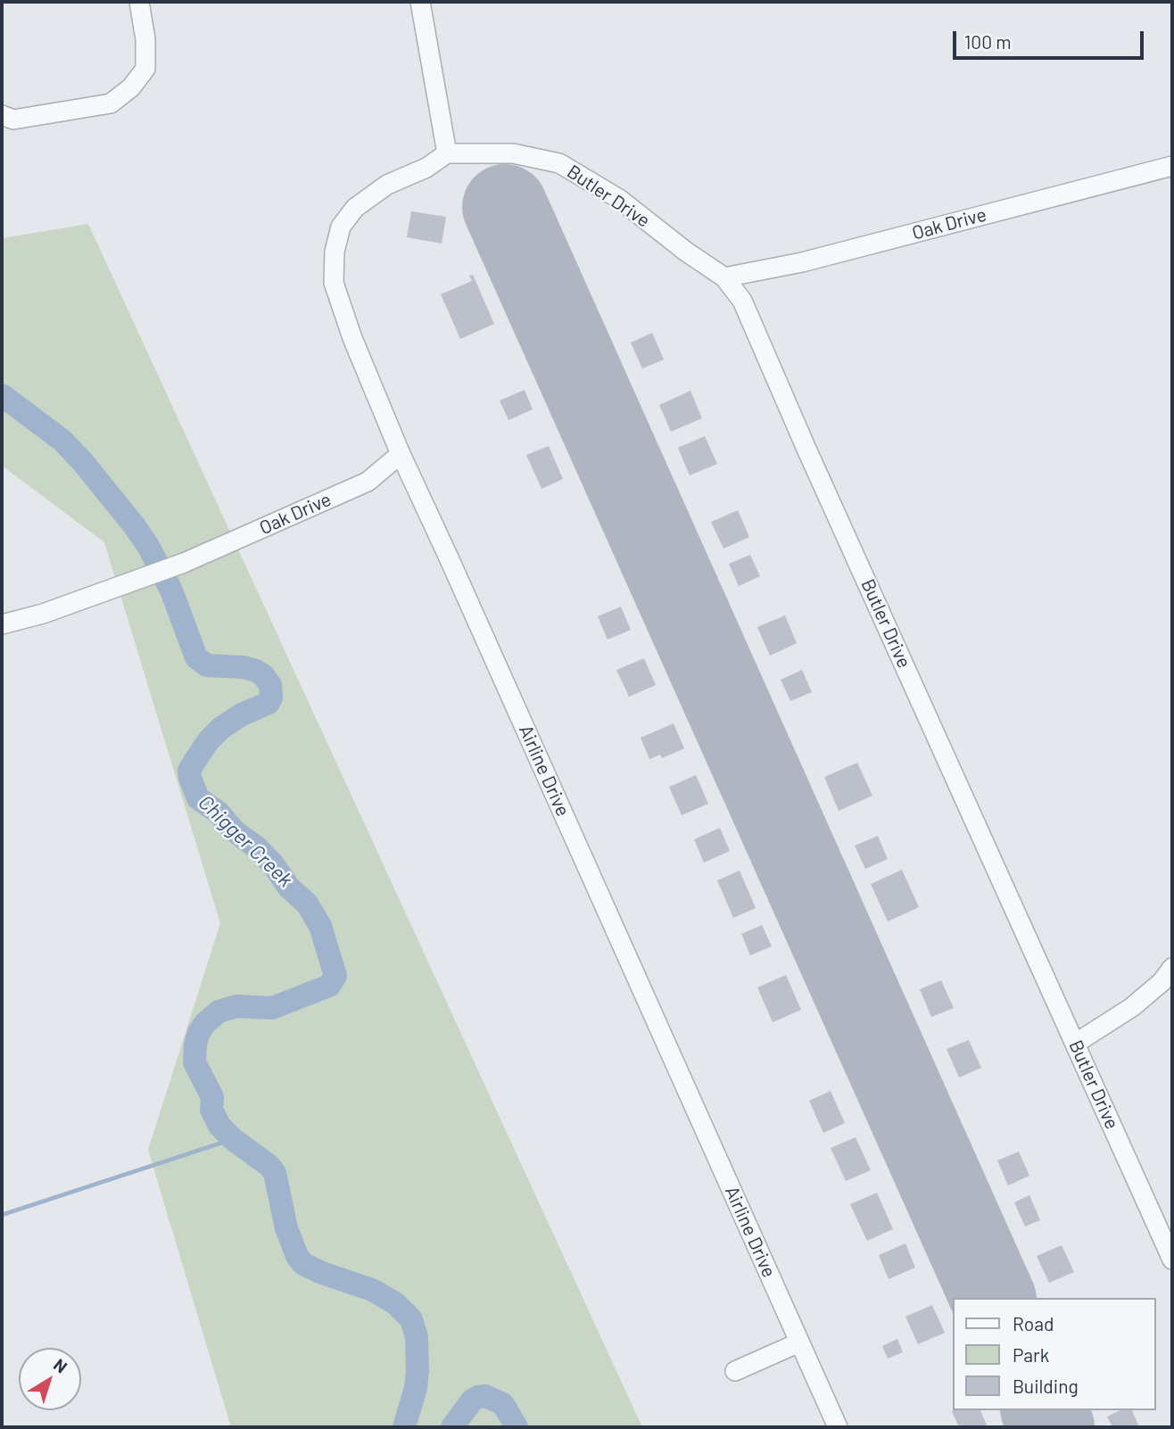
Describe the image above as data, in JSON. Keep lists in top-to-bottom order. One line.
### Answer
{"streets":{"street":["Butler Drive","Oak Drive","Airline Drive"]},"crossings":[["Butler Drive","Oak Drive"],["Butler Drive","Airline Drive"],["Oak Drive","Airline Drive"]],"water":["Chigger Creek"],"legend":["Road","Park","Building"],"scale_bar":"100 m","north":"top right"}
